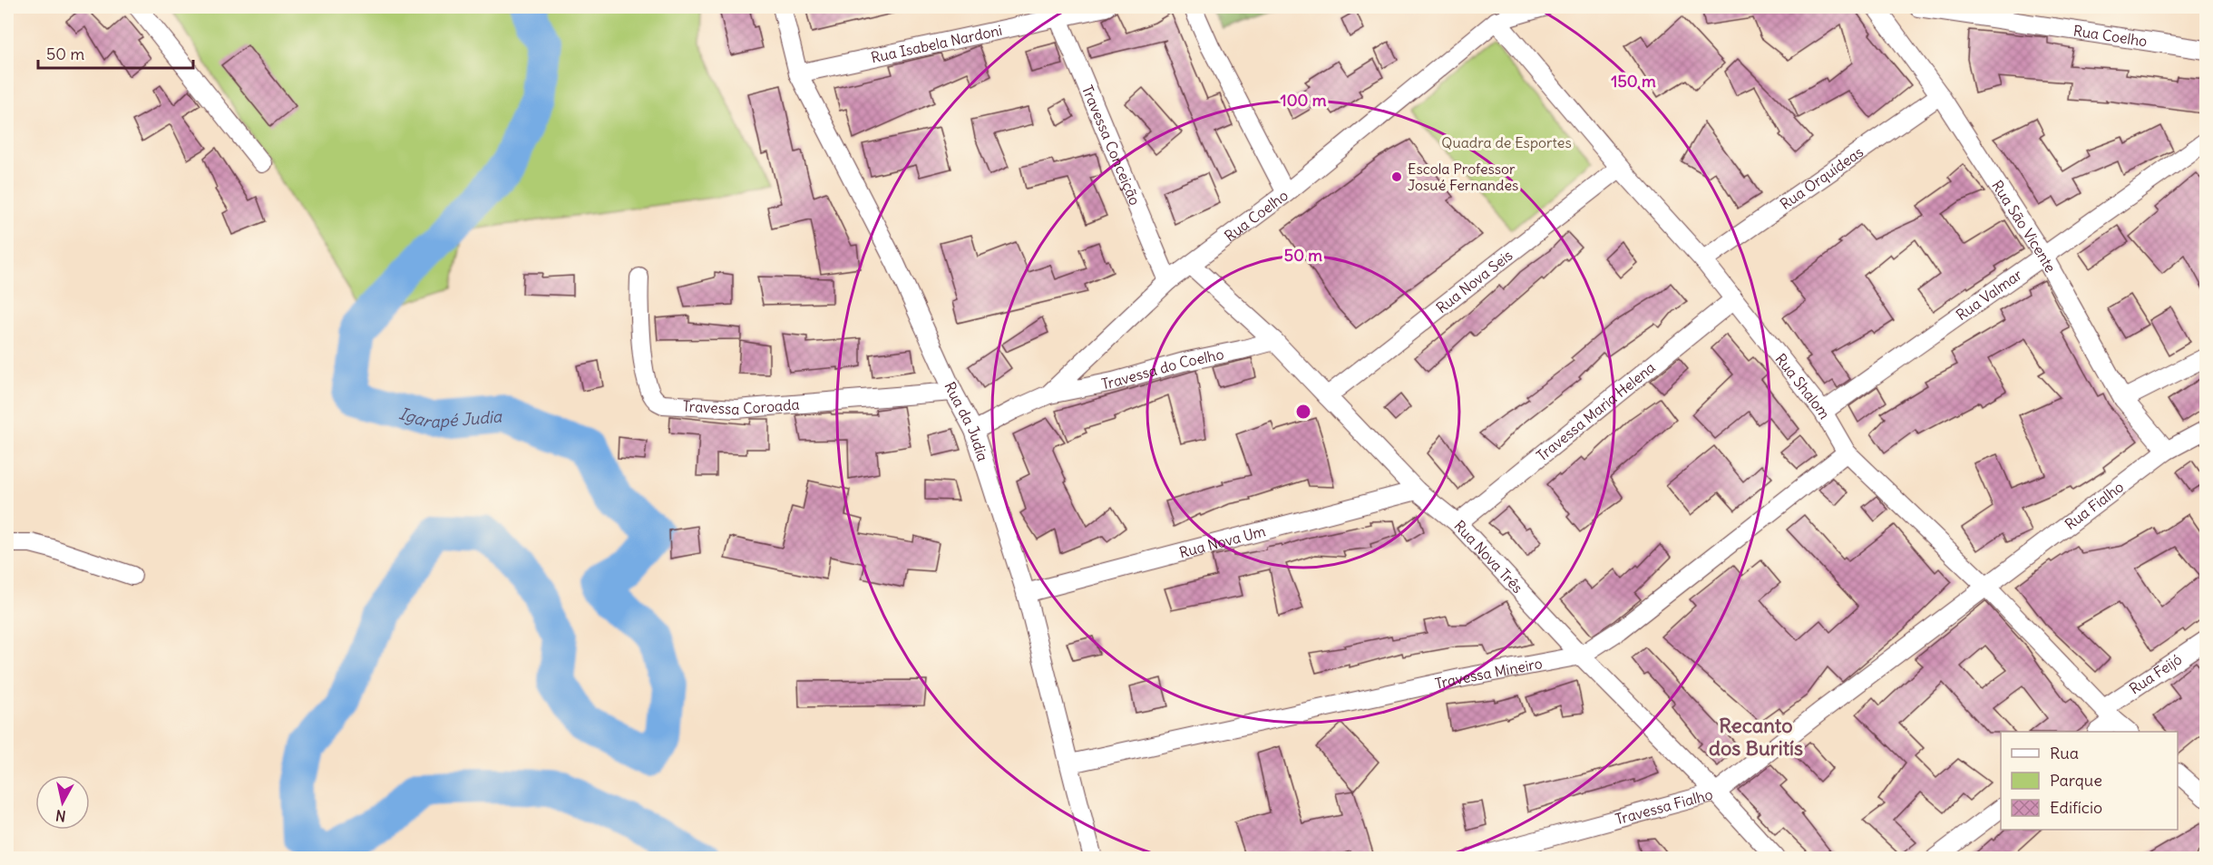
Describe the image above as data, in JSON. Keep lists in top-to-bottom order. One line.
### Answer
{"streets":{"street":["Rua Coelho","Rua Isabela Nardoni","Travessa Conceição","Rua Orquídeas","Rua São Vicente","Rua Nova Seis","Rua Valmar","Travessa do Coelho","Rua Shalom","Travessa Coroada","Travessa Maria Helena","Rua da Judia","Rua Fialho","Rua Nova Um","Rua Nova Três","Travessa Mineiro","Rua Feijó","Travessa Fialho"]},"crossings":[["Rua Coelho","Travessa Conceição"],["Rua Coelho","Travessa do Coelho"],["Rua Coelho","Rua Shalom"],["Rua Coelho","Rua da Judia"],["Rua Coelho","Rua Nova Três"],["Rua Isabela Nardoni","Travessa Conceição"],["Rua Isabela Nardoni","Rua da Judia"],["Rua Orquídeas","Rua São Vicente"],["Rua Orquídeas","Rua Shalom"],["Rua São Vicente","Rua Valmar"],["Rua São Vicente","Rua Fialho"],["Rua Nova Seis","Rua Shalom"],["Rua Nova Seis","Rua Nova Três"],["Rua Valmar","Rua Shalom"],["Travessa do Coelho","Rua Nova Três"],["Rua Shalom","Travessa Maria Helena"],["Rua Shalom","Rua Fialho"],["Rua Shalom","Travessa Mineiro"],["Rua Shalom","Rua Feijó"],["Rua Shalom","Travessa Fialho"],["Travessa Coroada","Rua da Judia"],["Travessa Maria Helena","Rua Nova Três"],["Rua da Judia","Rua Nova Um"],["Rua da Judia","Travessa Mineiro"],["Rua Fialho","Travessa Fialho"],["Rua Nova Um","Rua Nova Três"],["Rua Nova Três","Travessa Mineiro"],["Rua Nova Três","Travessa Fialho"]],"districts":["Recanto dos Buritís"],"water":["Igarapé Judia"],"parks":["Quadra de Esportes"],"places":["Escola Professor Josué Fernandes"],"legend":["Rua","Parque","Edifício"],"scale_bar":"50 m","north":"bottom","rings":["150 m","100 m","50 m"]}
